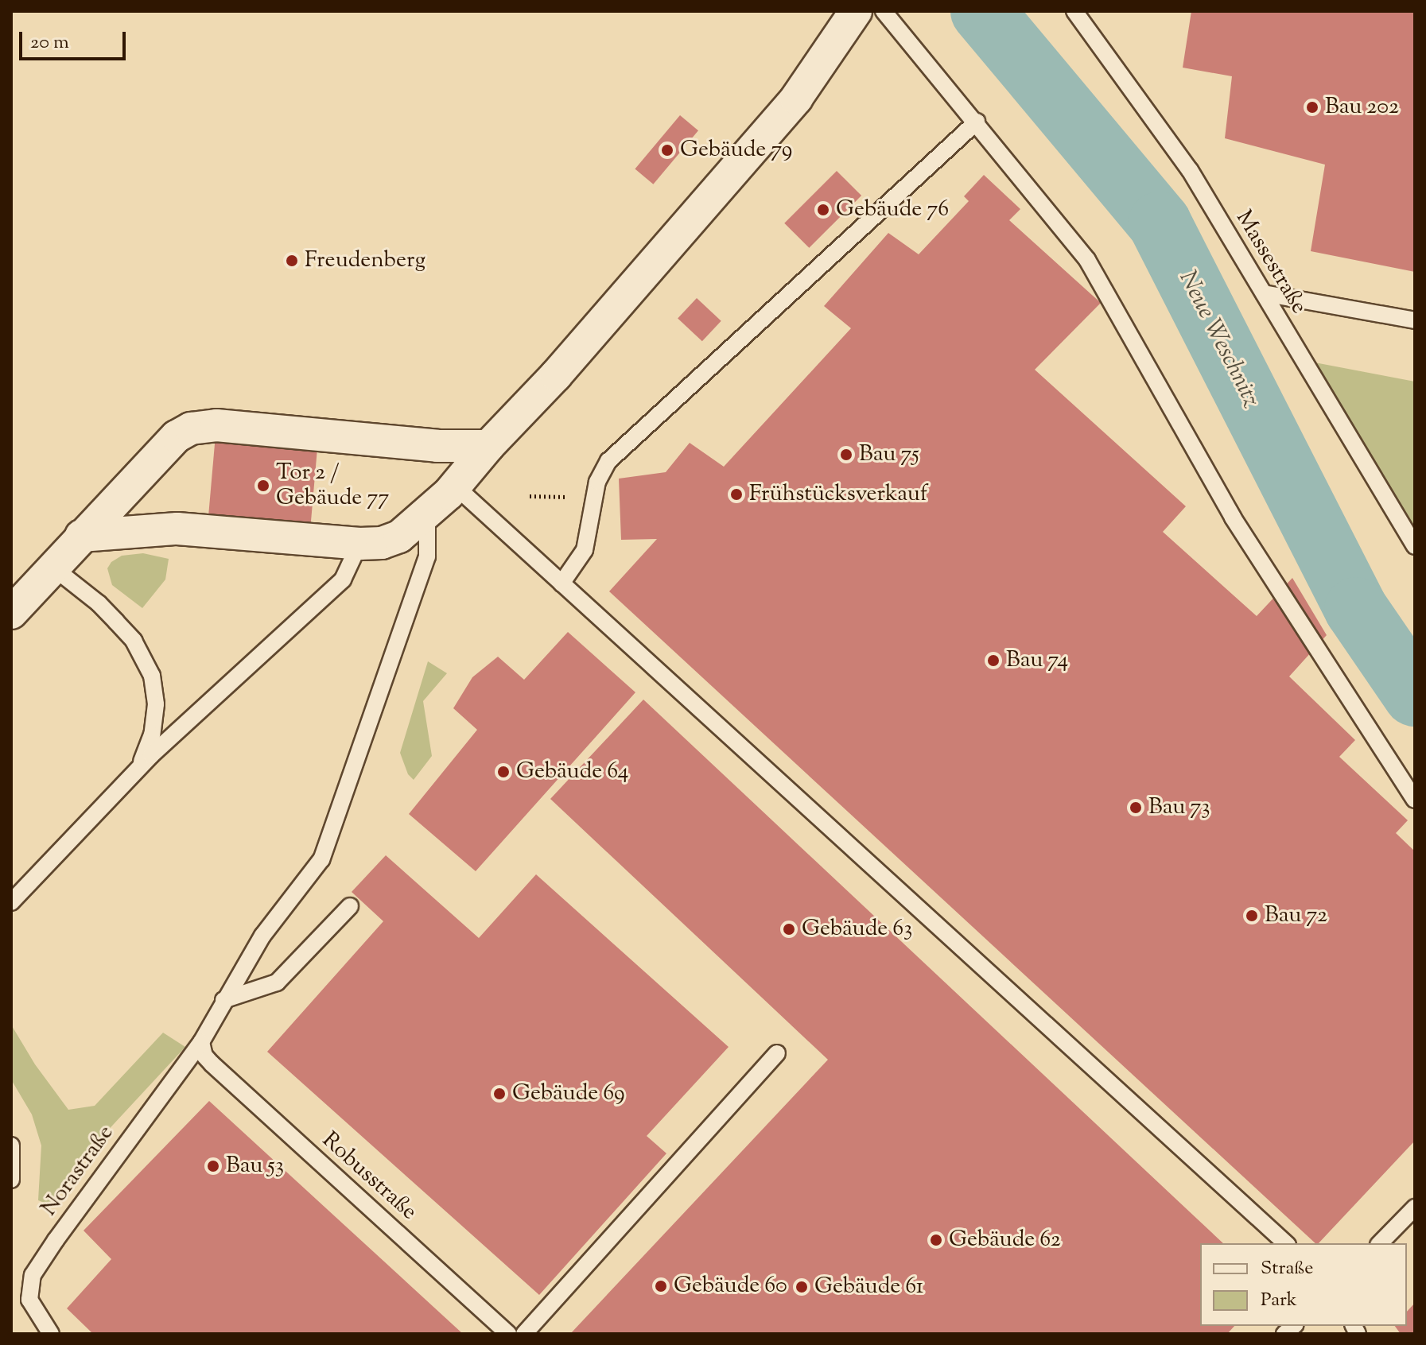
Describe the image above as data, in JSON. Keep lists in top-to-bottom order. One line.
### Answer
{"streets":{"lane":["Massestraße","Norastraße","Robusstraße"]},"crossings":[["Norastraße","Robusstraße"]],"water":["Neue Weschnitz"],"places":["Bau 202","Gebäude 79","Gebäude 76","Freudenberg","Bau 75","Tor 2 / Gebäude 77","Frühstücksverkauf","Bau 74","Gebäude 64","Bau 73","Bau 72","Gebäude 63","Gebäude 69","Bau 53","Gebäude 62","Gebäude 60","Gebäude 61"],"legend":["Straße","Park"],"scale_bar":"20 m"}
